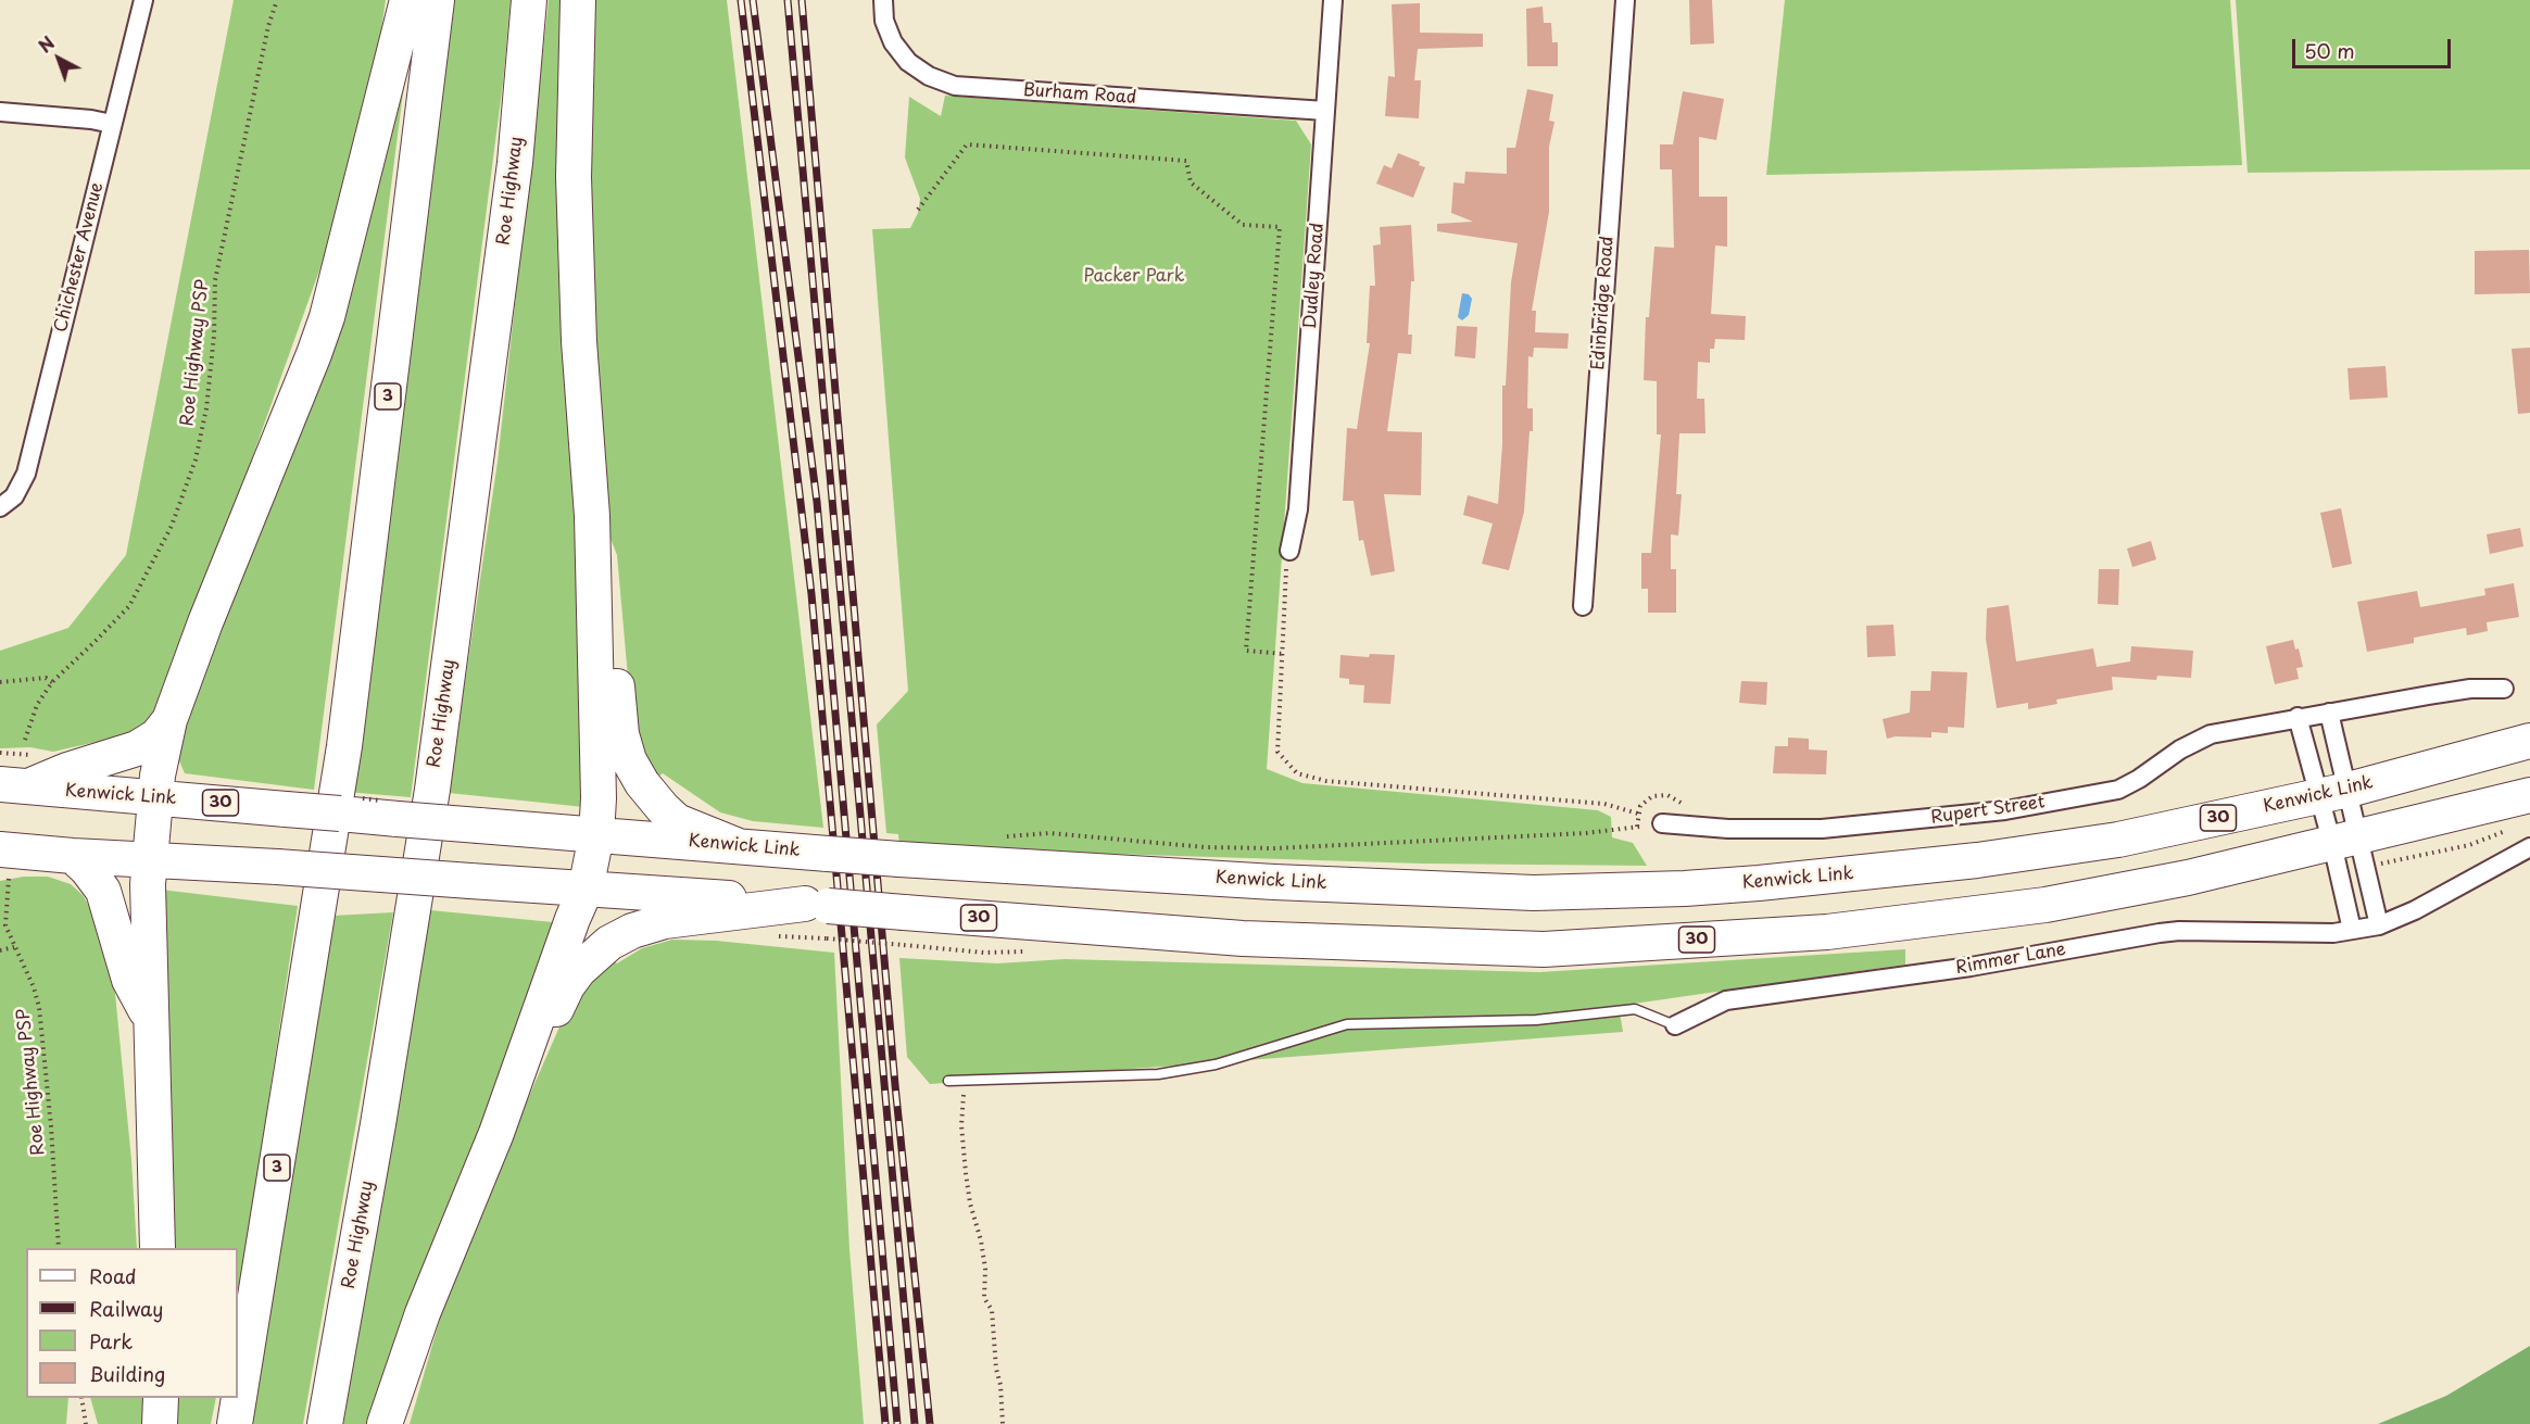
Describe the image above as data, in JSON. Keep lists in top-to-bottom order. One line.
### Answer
{"streets":{"highway":["Roe Highway","3","Kenwick Link","30"],"street":["Burham Road","Chichester Avenue","Dudley Road","Edinbridge Road","Rupert Street","Rimmer Lane"],"path":["Roe Highway PSP"]},"crossings":[["Burham Road","Dudley Road"],["Roe Highway PSP","30"]],"parks":["Packer Park"],"legend":["Road","Railway","Park","Building"],"scale_bar":"50 m","north":"top left"}
